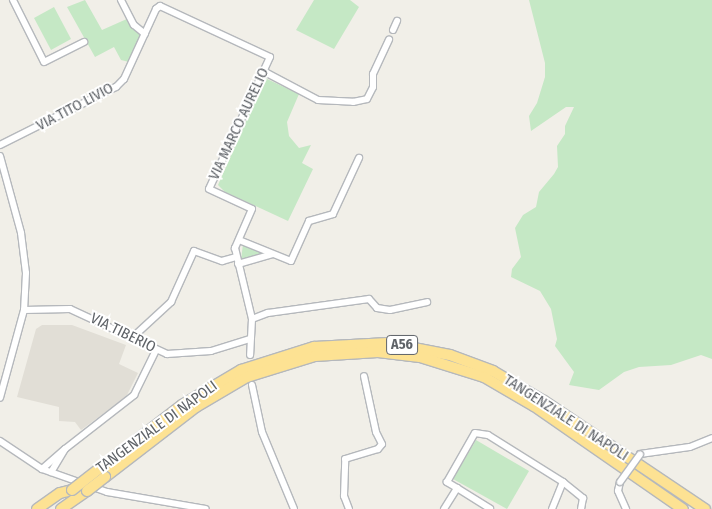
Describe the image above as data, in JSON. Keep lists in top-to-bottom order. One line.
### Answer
{"streets":{"highway":["A56","TANGENZIALE DI NAPOLI"],"street":["VIA TITO LIVIO","VIA MARCO AURELIO","VIA TIBERIO"]},"crossings":[["VIA TITO LIVIO","VIA MARCO AURELIO"],["VIA MARCO AURELIO","VIA TIBERIO"]]}
